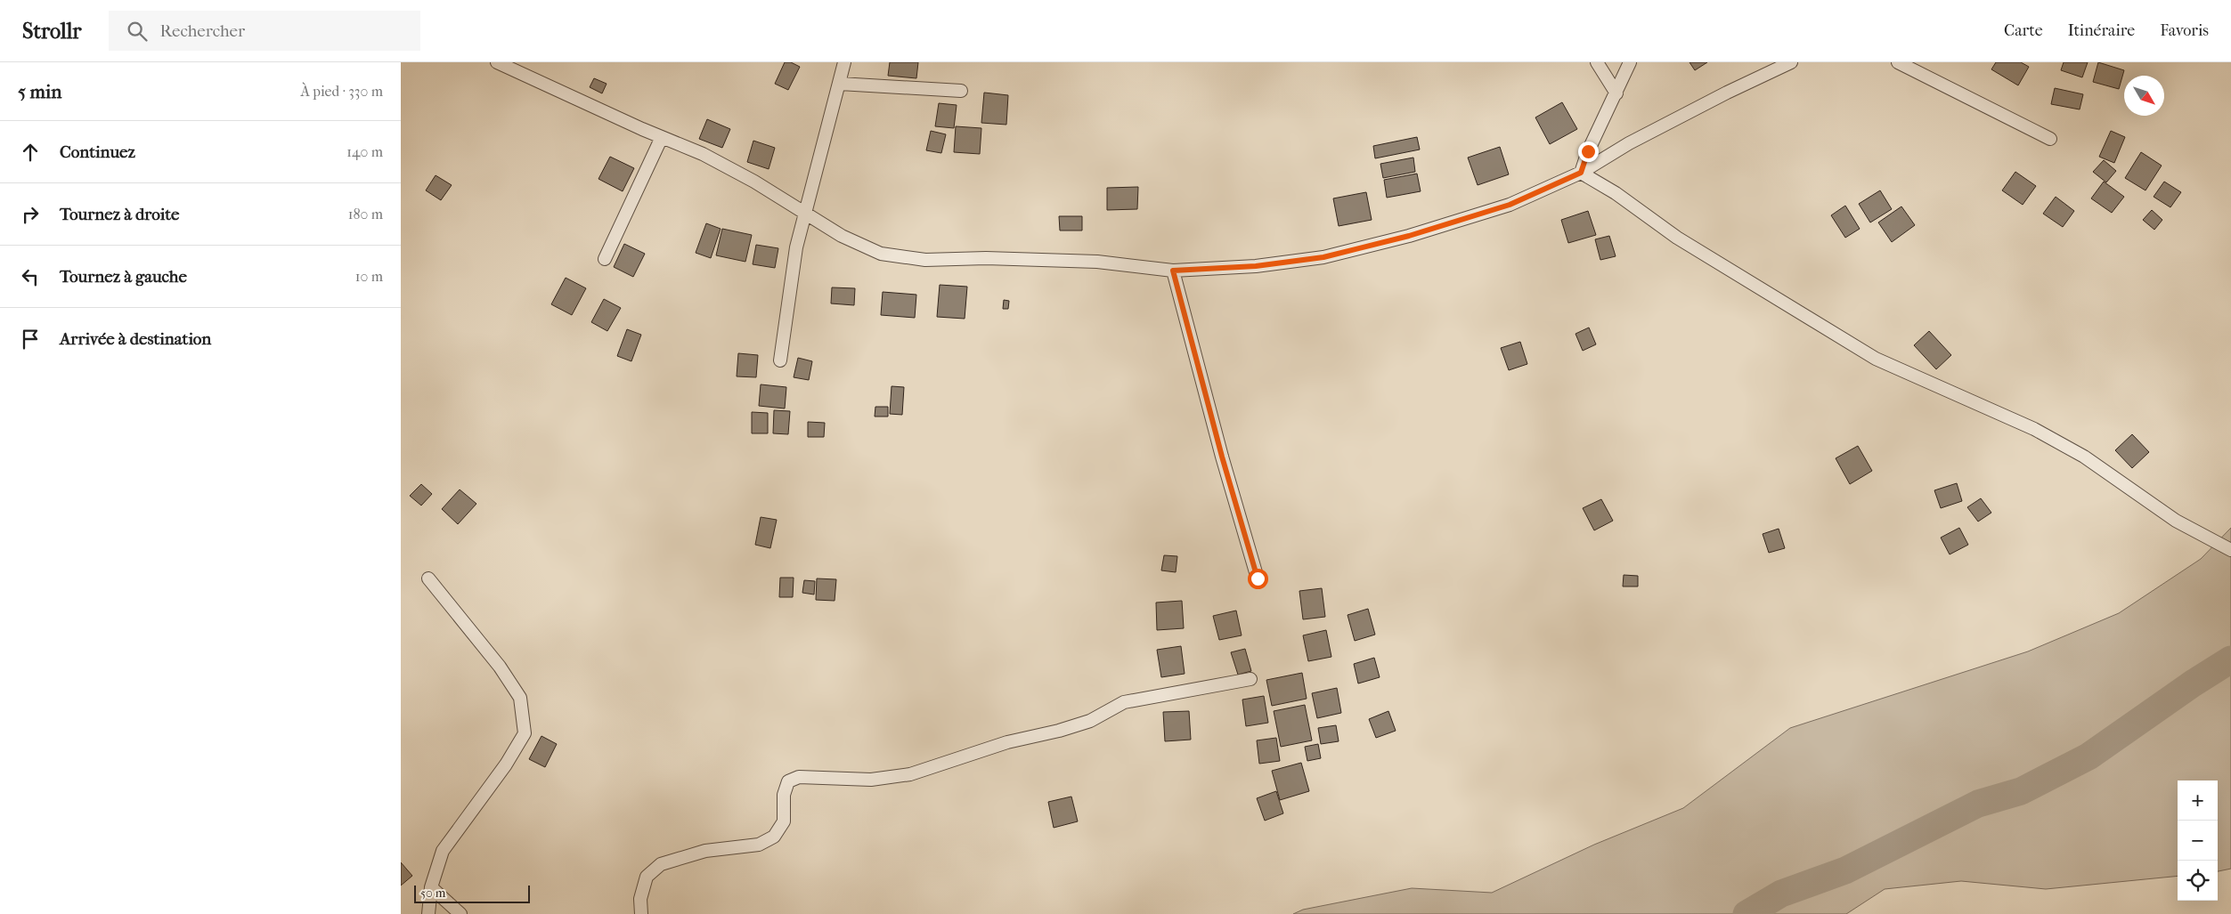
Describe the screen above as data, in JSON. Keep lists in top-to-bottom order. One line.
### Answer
{"scale_bar":"50 m","north":"bottom right","page":{"header":"Strollr","search":"Rechercher","nav":["Carte","Itinéraire","Favoris"],"heading":["5 min","À pied · 330 m"],"list":[["Continuez","140 m"],["Tournez à droite","180 m"],["Tournez à gauche","10 m"],"Arrivée à destination"],"map_buttons":["+","−"],"scale":"50 m"}}
